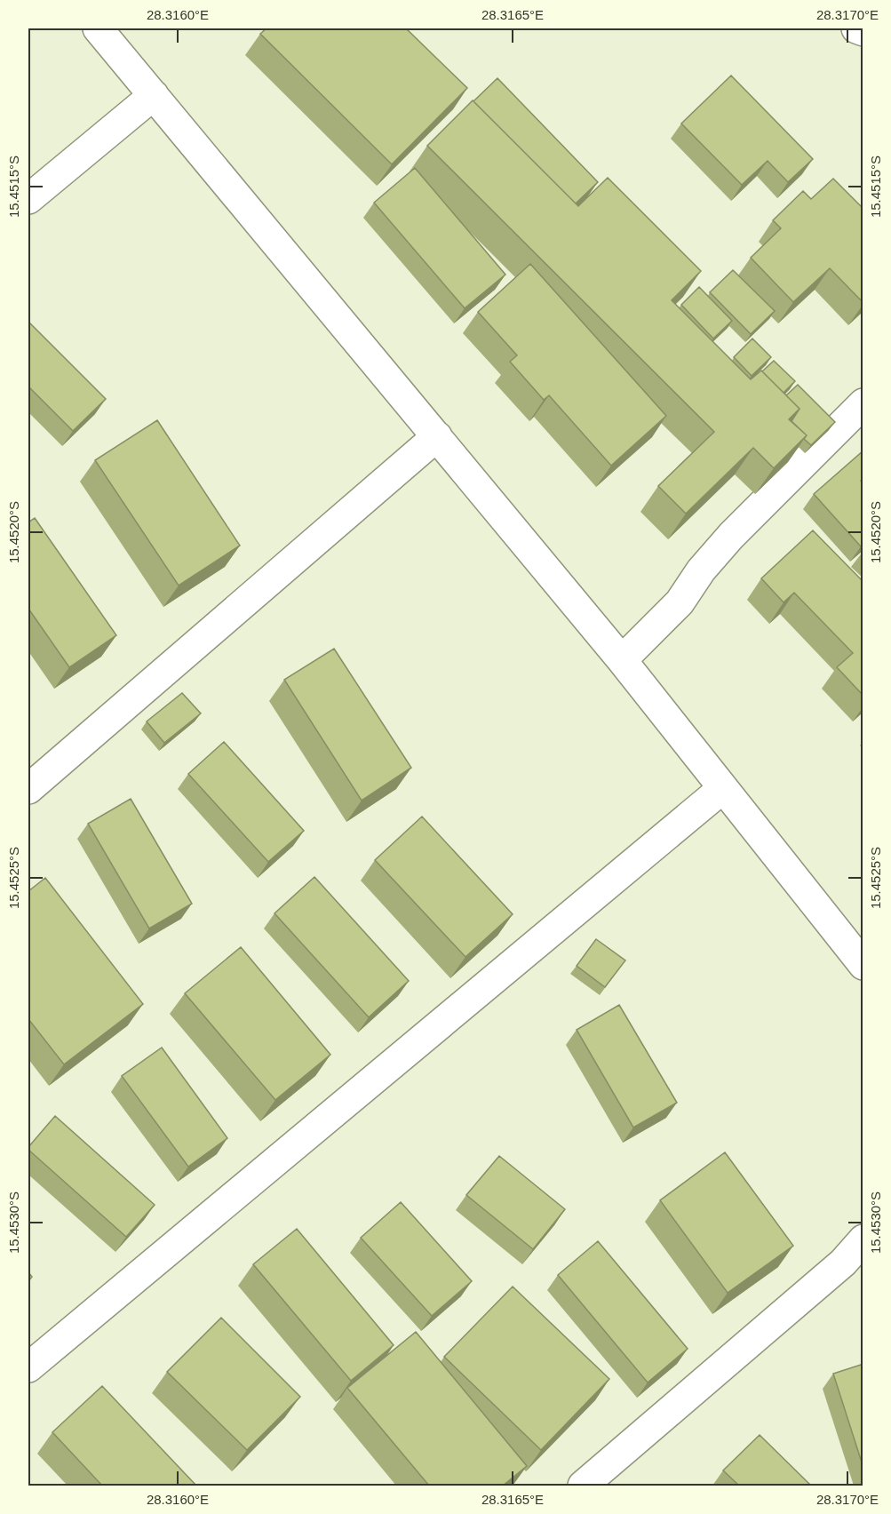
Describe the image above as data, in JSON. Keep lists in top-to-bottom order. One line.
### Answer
{"coordinates":["28.3160°E","28.3165°E","28.3170°E","15.4515°S","15.4520°S","15.4525°S","15.4530°S"]}
